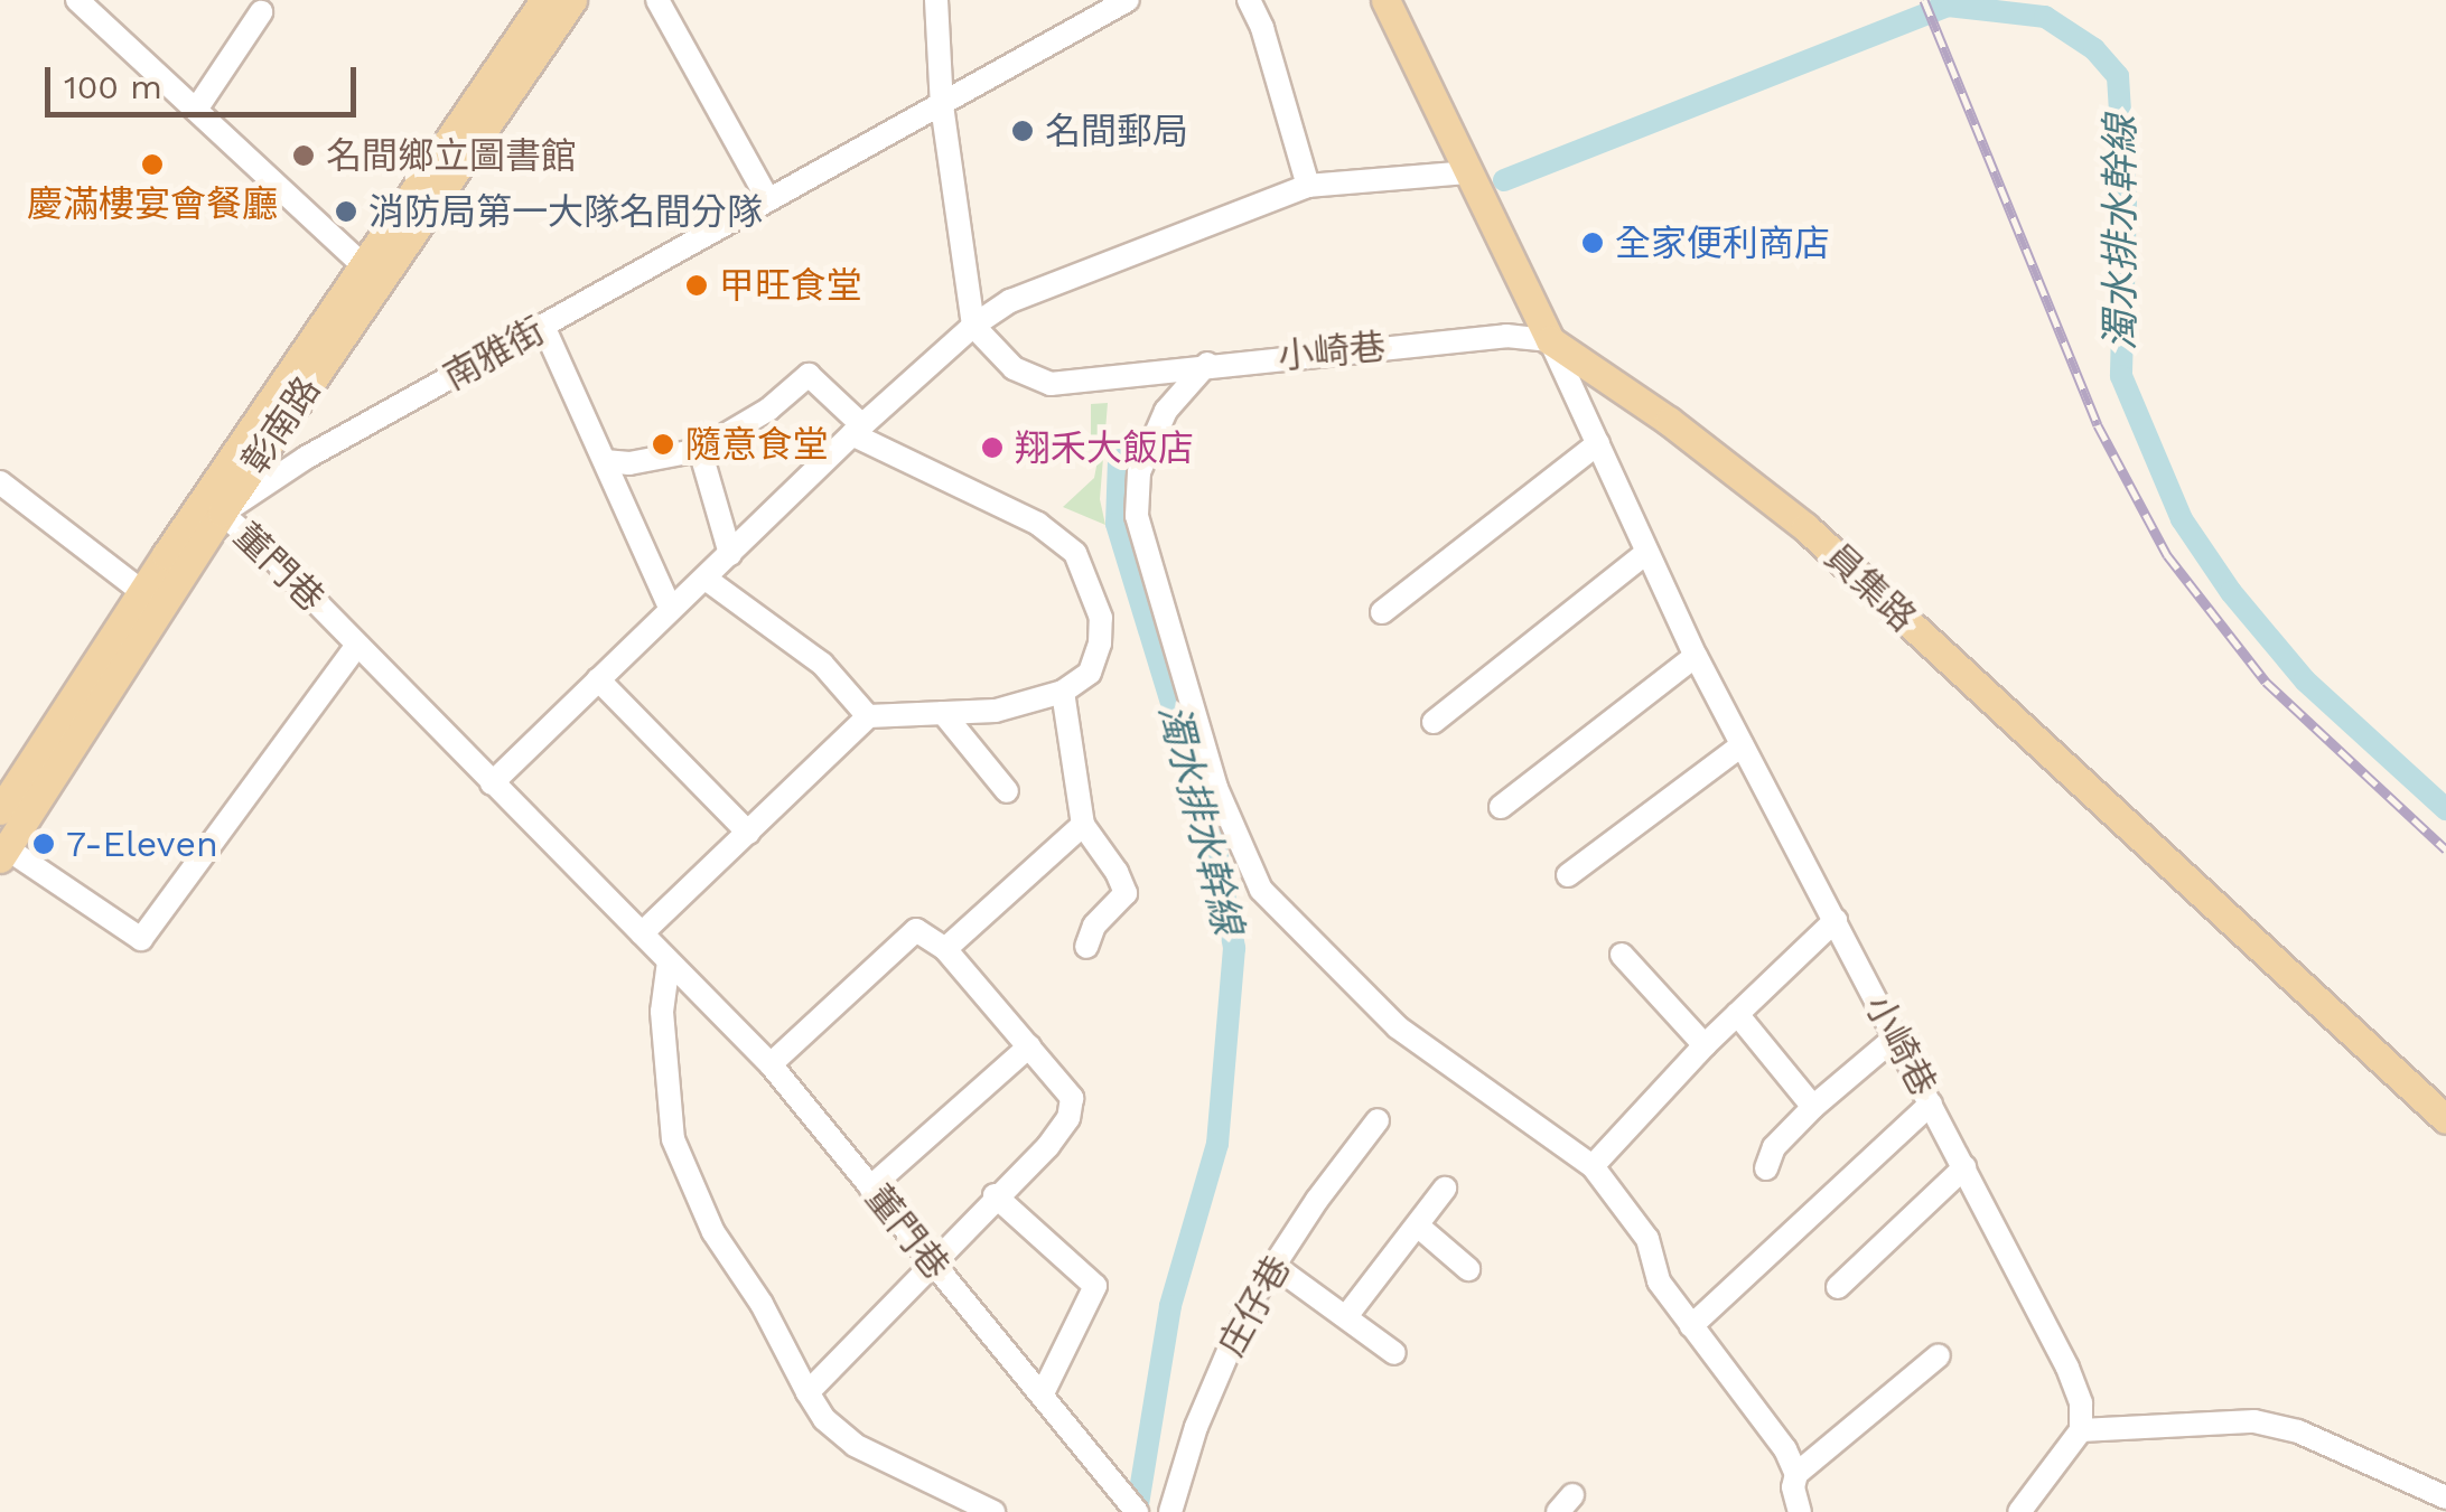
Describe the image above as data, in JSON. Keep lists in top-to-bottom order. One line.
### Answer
{"streets":{"main road":["彰南路","員集路"],"street":["小崎巷","南雅街","董門巷","庄仔巷"]},"crossings":[["小崎巷","員集路"],["南雅街","彰南路"],["南雅街","董門巷"],["彰南路","董門巷"]],"water":["濁水排水幹線"],"places":["名間郵局","名間鄉立圖書館","慶滿樓宴會餐廳","消防局第一大隊名間分隊","全家便利商店","甲旺食堂","隨意食堂","翔禾大飯店","7-Eleven"],"scale_bar":"100 m"}
